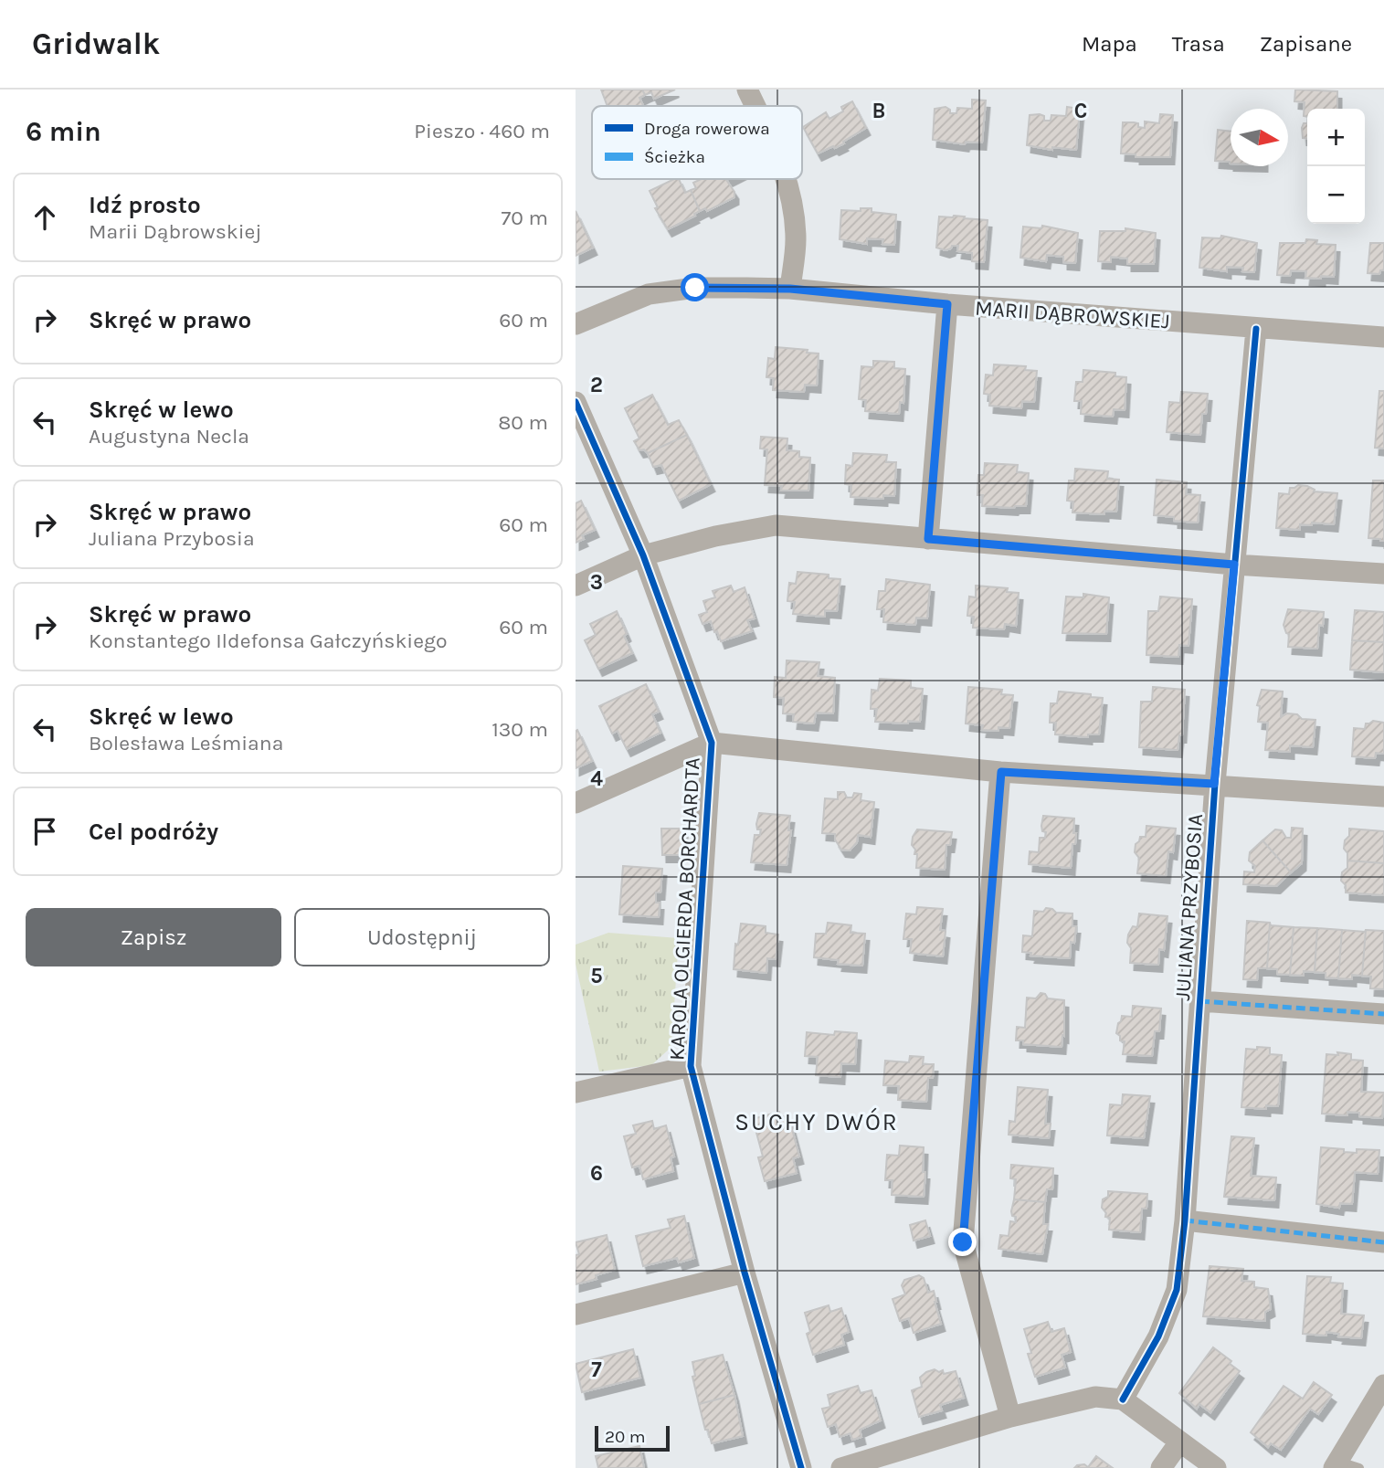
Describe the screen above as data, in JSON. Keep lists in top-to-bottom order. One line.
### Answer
{"streets":{"street":["MARII DĄBROWSKIEJ","JULIANA PRZYBOSIA","KAROLA OLGIERDA BORCHARDTA"]},"crossings":[["MARII DĄBROWSKIEJ","JULIANA PRZYBOSIA"]],"districts":["SUCHY DWÓR"],"legend":["Droga rowerowa","Ścieżka"],"scale_bar":"20 m","north":"right","page":{"header":"Gridwalk","nav":["Mapa","Trasa","Zapisane"],"heading":["6 min","Pieszo · 460 m"],"map_buttons":["+","−"],"list":[["Idź prosto","Marii Dąbrowskiej","70 m"],["Skręć w prawo","60 m"],["Skręć w lewo","Augustyna Necla","80 m"],["Skręć w prawo","Juliana Przybosia","60 m"],["Skręć w prawo","Konstantego Ildefonsa Gałczyńskiego","60 m"],["Skręć w lewo","Bolesława Leśmiana","130 m"],"Cel podróży"],"buttons":["Zapisz","Udostępnij"],"scale":"20 m"},"grid":{"columns":["B","C"],"rows":["2","3","4","5","6","7"]}}
